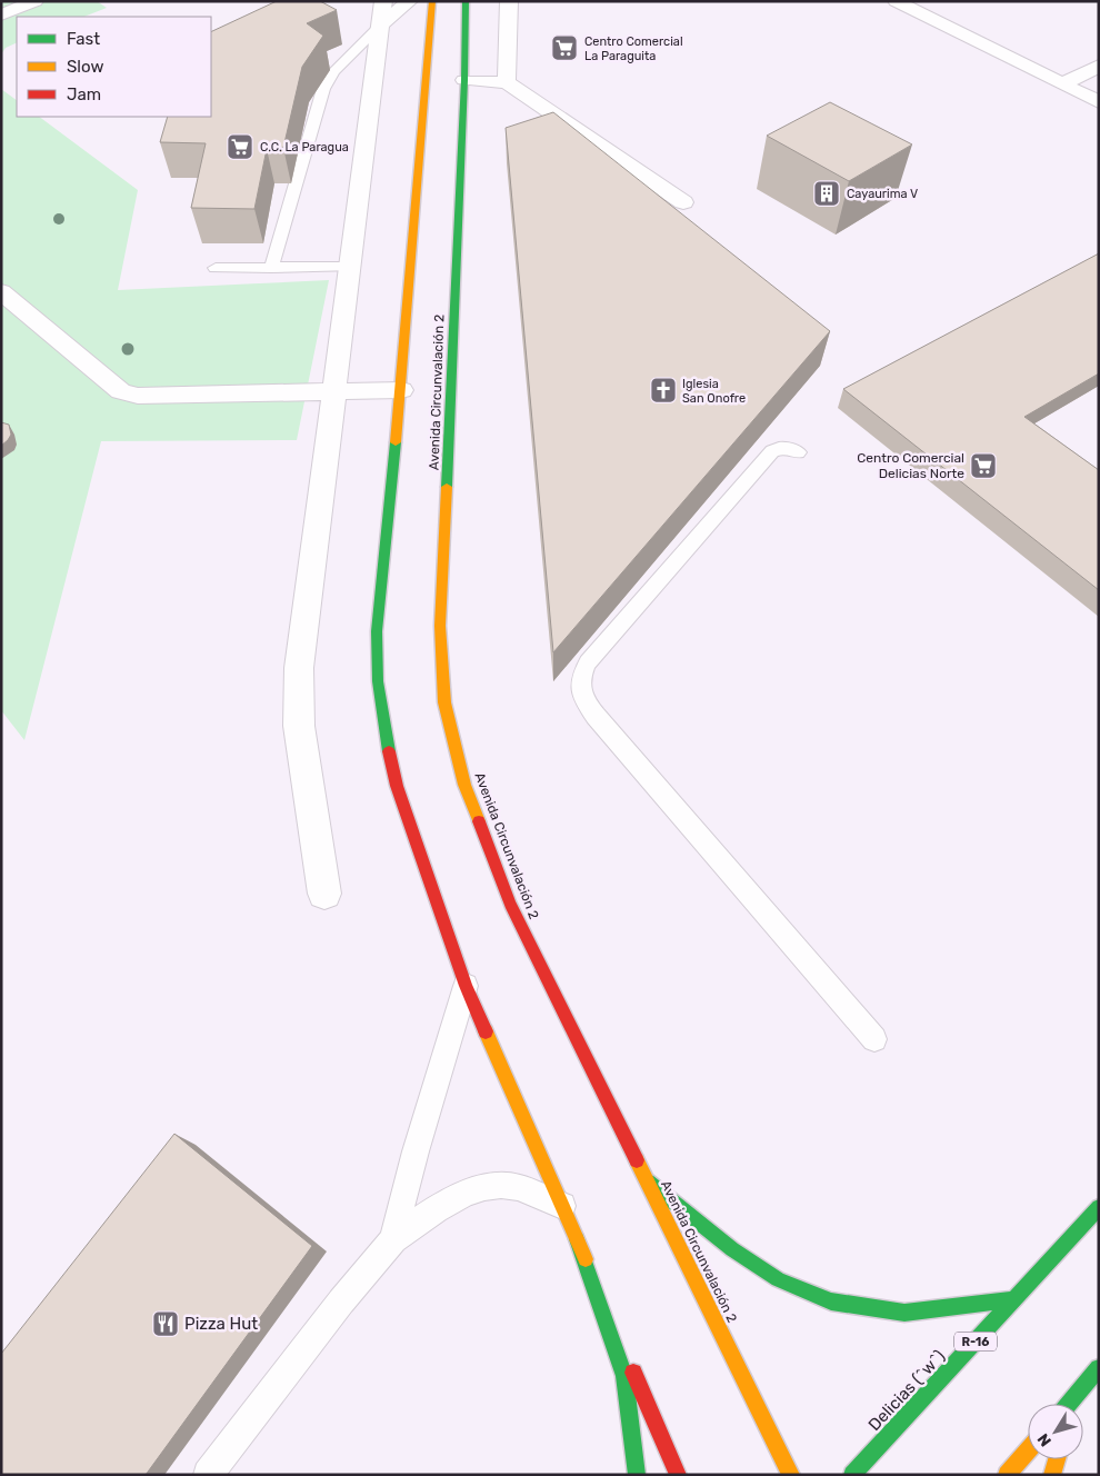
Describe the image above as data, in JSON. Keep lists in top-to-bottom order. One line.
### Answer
{"streets":{"main road":["Avenida Circunvalación 2","R-16","Delicias (^w^)"]},"places":{"supermarket":["Centro Comercial La Paraguita","C.C. La Paragua","Centro Comercial Delicias Norte"],"building":["Cayaurima V"],"church":["Iglesia San Onofre"],"restaurant":["Pizza Hut"]},"legend":["Fast","Slow","Jam"],"north":"bottom left"}
